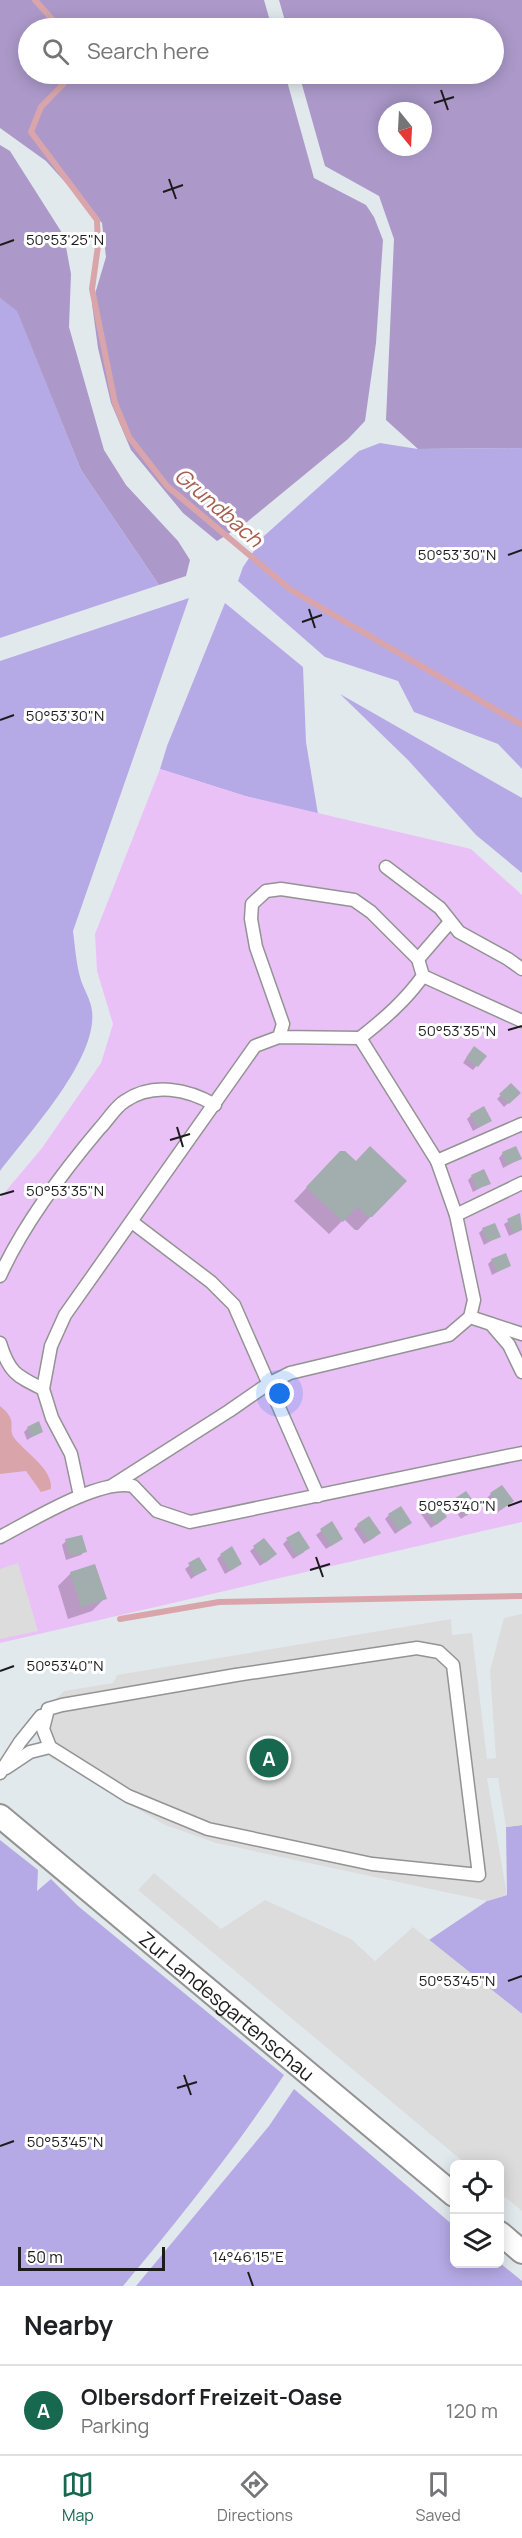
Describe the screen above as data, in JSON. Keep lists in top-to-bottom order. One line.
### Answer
{"streets":{"street":["Zur Landesgartenschau"]},"water":["Grundbach"],"scale_bar":"50 m","north":"bottom","page":{"search":"Search here","pins":"A","scale":"50 m","heading":"Nearby","list":[{"mark":"A","name":"Olbersdorf Freizeit-Oase","note":"Parking","value":"120 m"}],"nav":["Map","Directions","Saved"]},"coordinates":["50°53'25\"N","50°53'30\"N","50°53'35\"N","50°53'40\"N","50°53'45\"N","14°46'15\"E"]}
